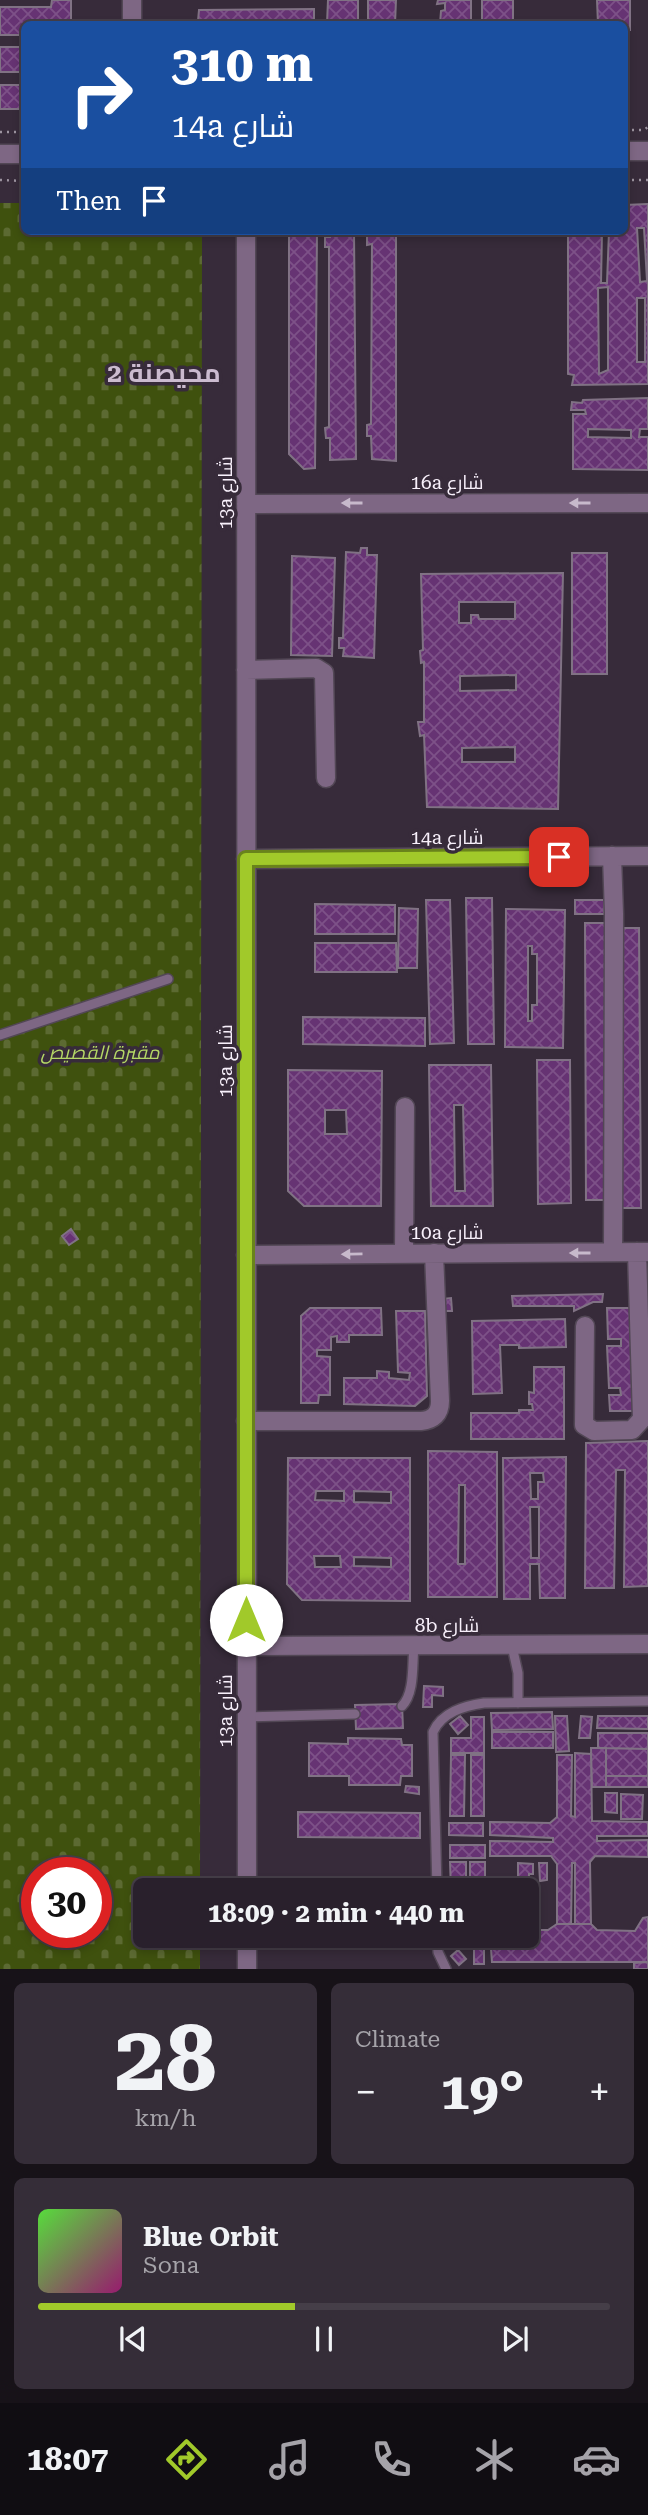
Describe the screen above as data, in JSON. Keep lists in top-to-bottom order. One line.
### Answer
{"streets":{"street":["16a شارع","13a شارع","14a شارع","10a شارع","8b شارع"]},"crossings":[["16a شارع","13a شارع"],["13a شارع","14a شارع"],["13a شارع","10a شارع"],["13a شارع","8b شارع"]],"one_way":["16a شارع","10a شارع"],"districts":["محيصنة 2"],"parks":["مقبرة القصيص"],"page":{"turn":["310 m","14a شارع"],"then":"Then","limit":"30","trip":"18:09 · 2 min · 440 m","tile":[["28","km/h"],"Climate"],"heat":["−","19°","+"],"song":["Blue Orbit","Sona"],"tabs":"18:07"}}
